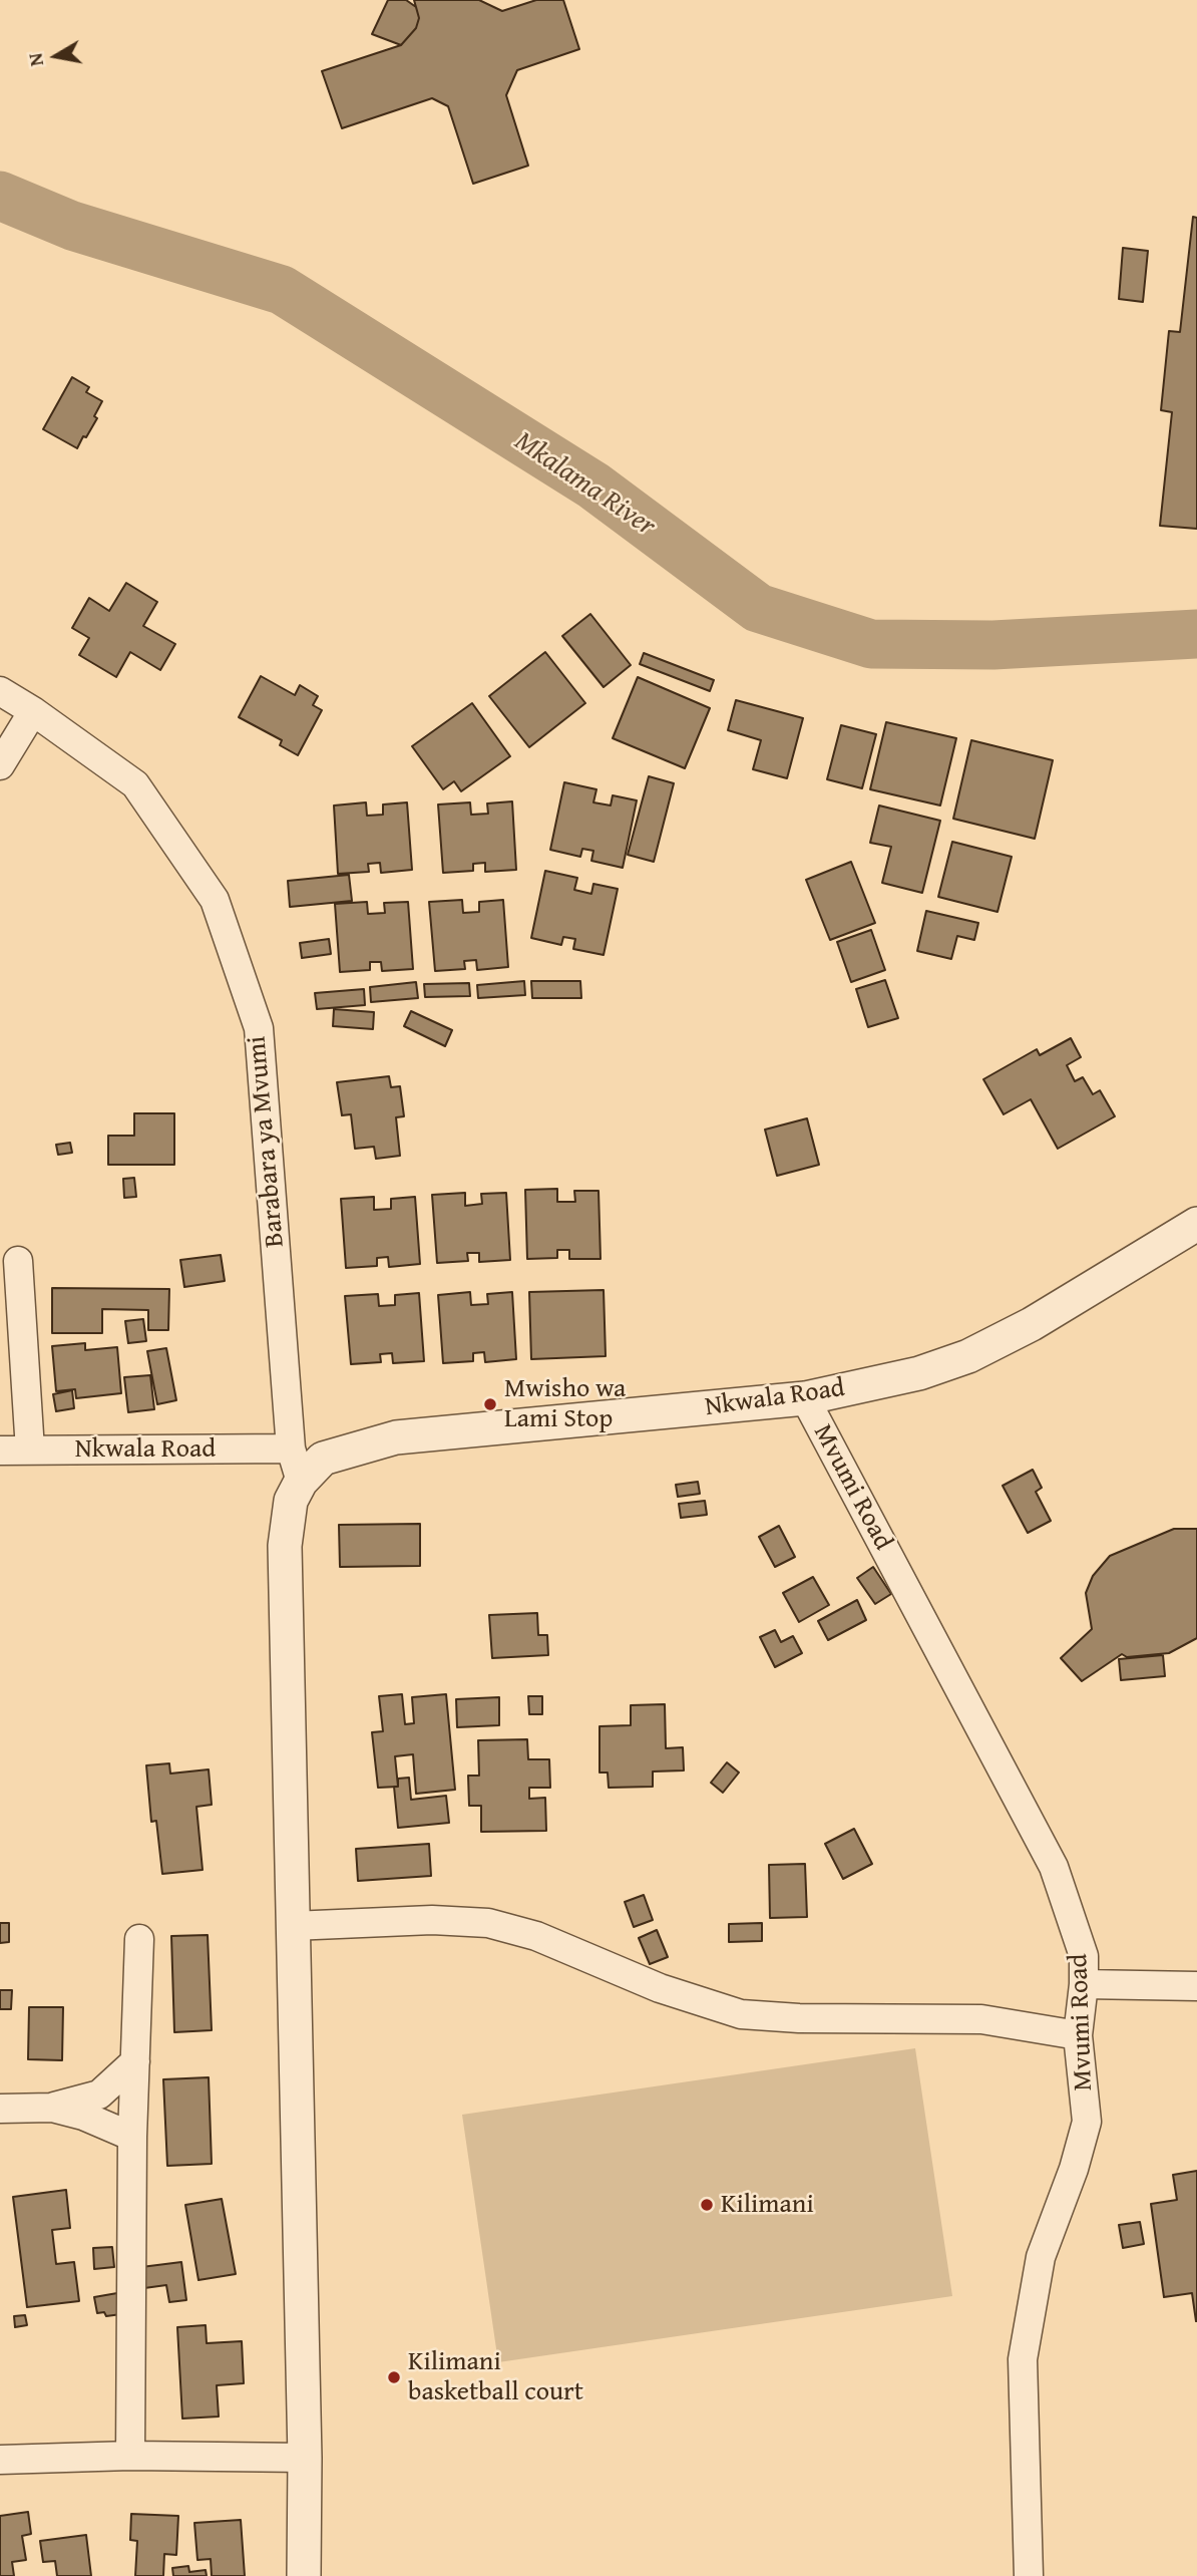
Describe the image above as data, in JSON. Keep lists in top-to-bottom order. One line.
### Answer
{"streets":{"street":["Barabara ya Mvumi","Nkwala Road","Mvumi Road"]},"crossings":[["Barabara ya Mvumi","Nkwala Road"],["Nkwala Road","Mvumi Road"]],"water":["Mkalama River"],"places":["Mwisho wa Lami Stop","Kilimani","Kilimani basketball court"],"north":"left"}
